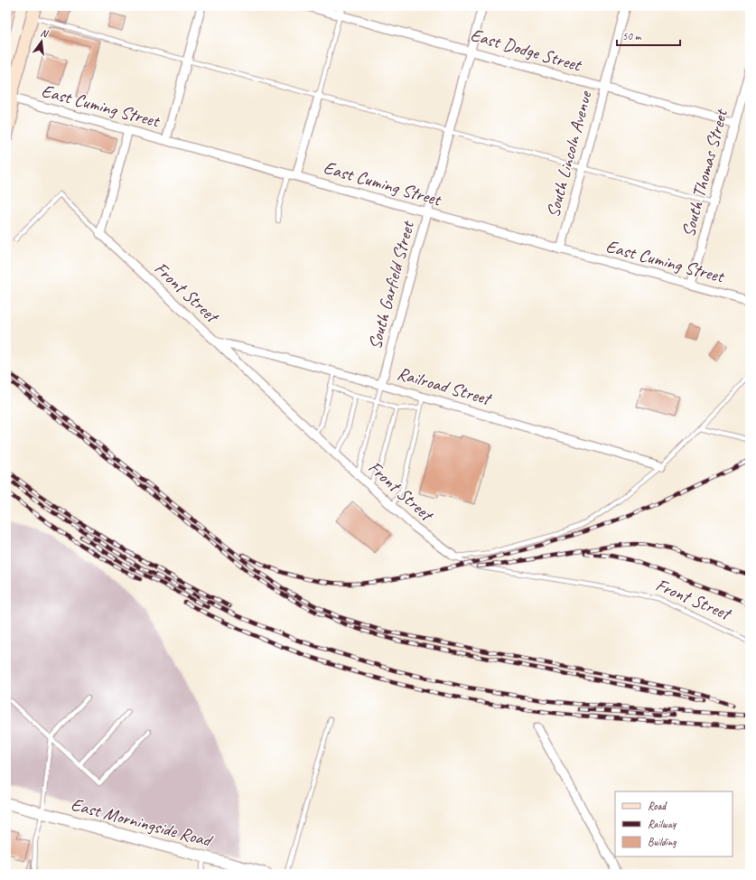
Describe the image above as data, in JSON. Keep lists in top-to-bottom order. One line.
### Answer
{"streets":{"street":["East Dodge Street","East Cuming Street","South Lincoln Avenue","South Thomas Street","South Garfield Street","Front Street","Railroad Street","East Morningside Road"]},"crossings":[["East Dodge Street","South Lincoln Avenue"],["East Dodge Street","South Thomas Street"],["East Dodge Street","South Garfield Street"],["East Cuming Street","South Lincoln Avenue"],["East Cuming Street","South Thomas Street"],["East Cuming Street","South Garfield Street"],["South Garfield Street","Railroad Street"],["Front Street","Railroad Street"]],"legend":["Road","Railway","Building"],"scale_bar":"50 m","north":"top"}
